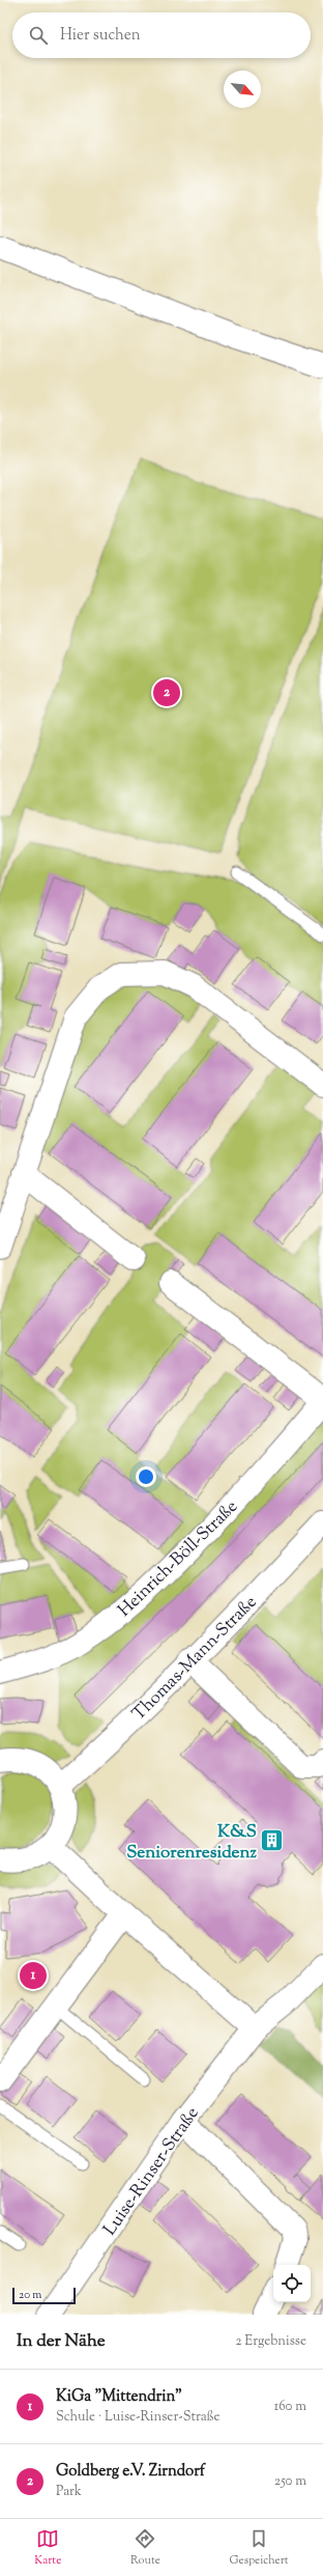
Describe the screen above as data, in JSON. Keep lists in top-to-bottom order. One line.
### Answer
{"streets":{"street":["Heinrich-Böll-Straße","Thomas-Mann-Straße","Luise-Rinser-Straße"]},"places":{"building":["K&S Seniorenresidenz"]},"scale_bar":"20 m","north":"bottom right","page":{"search":"Hier suchen","pins":["2","1"],"scale":"20 m","heading":["In der Nähe","2 Ergebnisse"],"list":[{"mark":"1","name":"KiGa \"Mittendrin\"","note":"Schule · Luise-Rinser-Straße","value":"160 m"},{"mark":"2","name":"Goldberg e.V. Zirndorf","note":"Park","value":"250 m"}],"nav":["Karte","Route","Gespeichert"]}}
